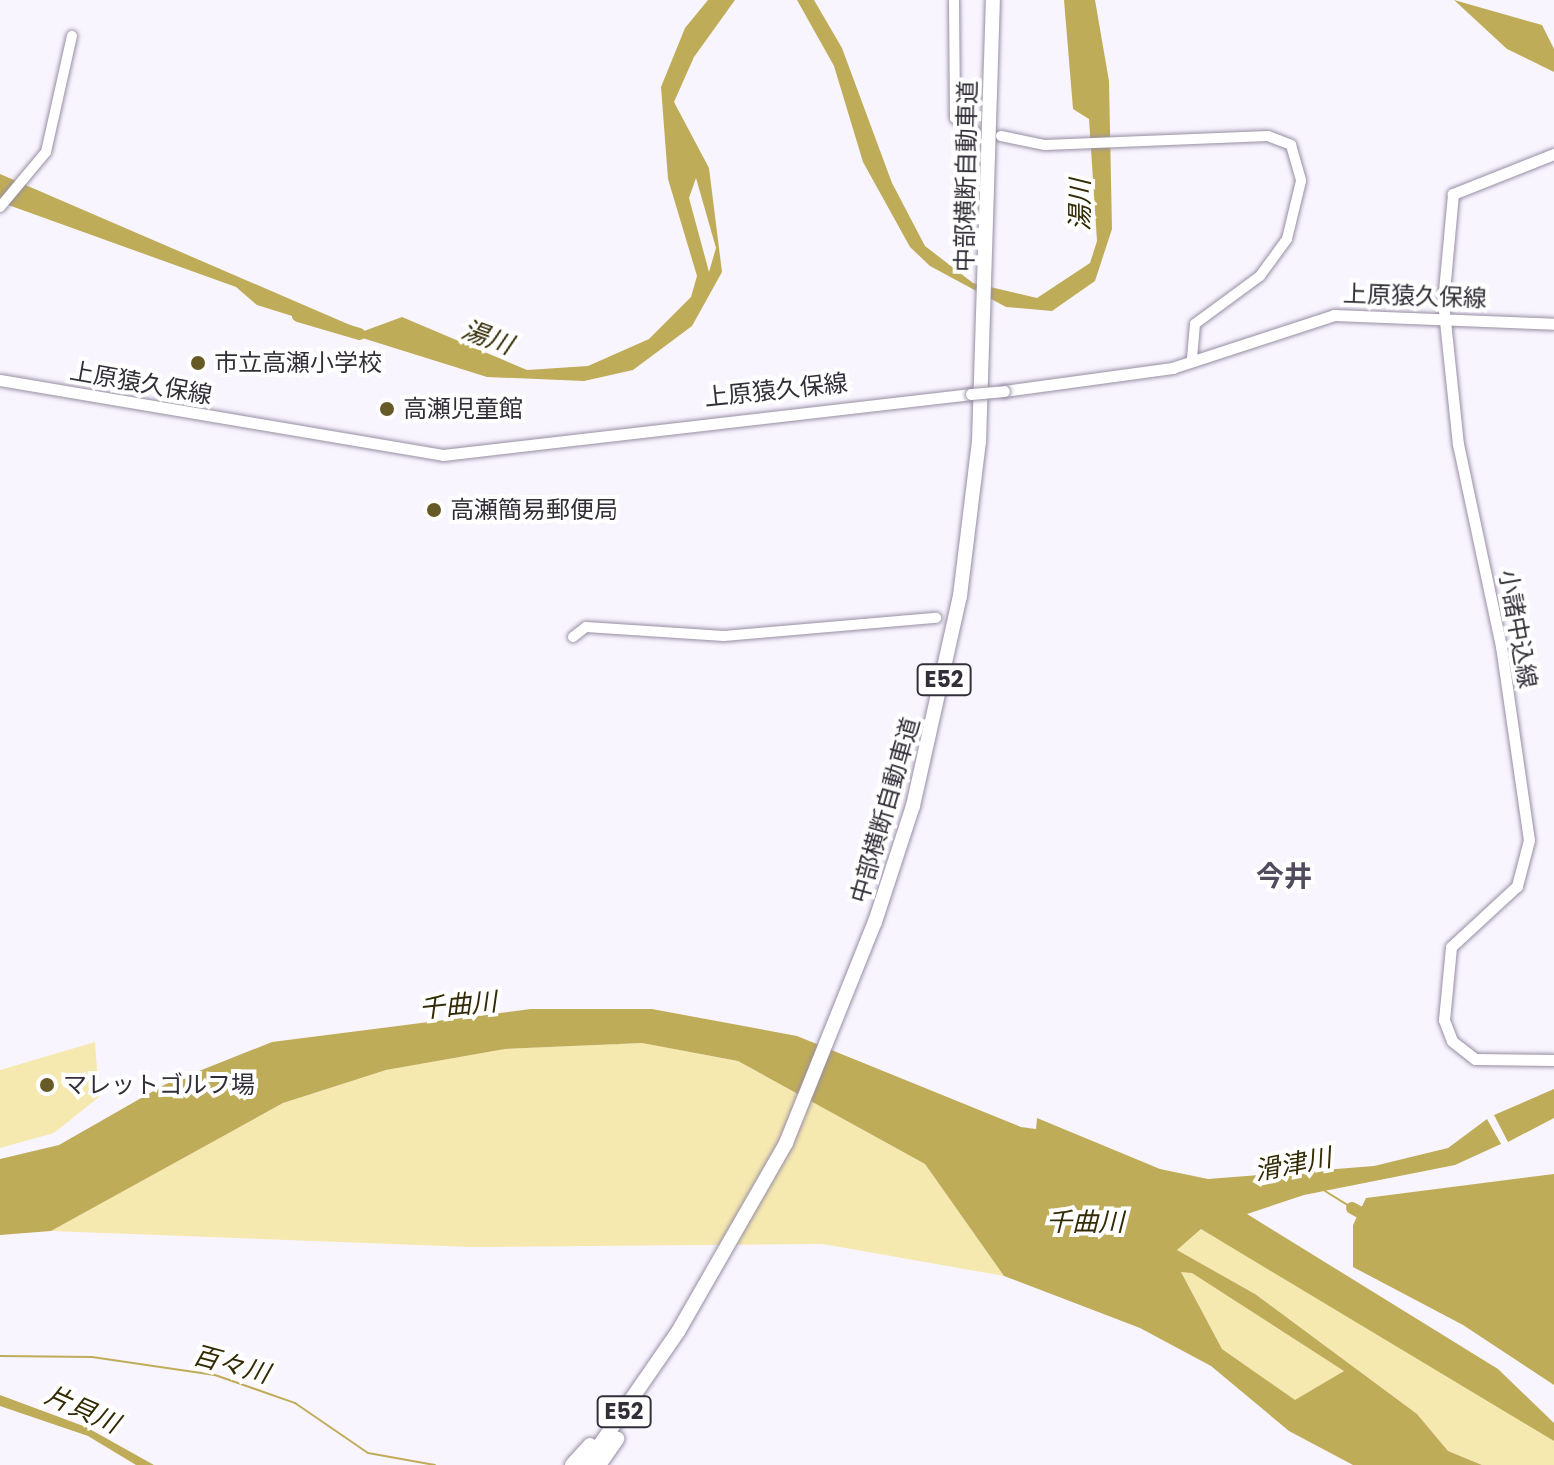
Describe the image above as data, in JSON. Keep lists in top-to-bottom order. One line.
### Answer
{"streets":{"highway":["中部横断自動車道","E52"],"main road":["上原猿久保線","小諸中込線"]},"crossings":[["上原猿久保線","小諸中込線"]],"districts":["今井"],"water":["湯川","千曲川","滑津川","百々川","片貝川"],"places":["市立高瀬小学校","高瀬児童館","高瀬簡易郵便局","マレットゴルフ場"]}
